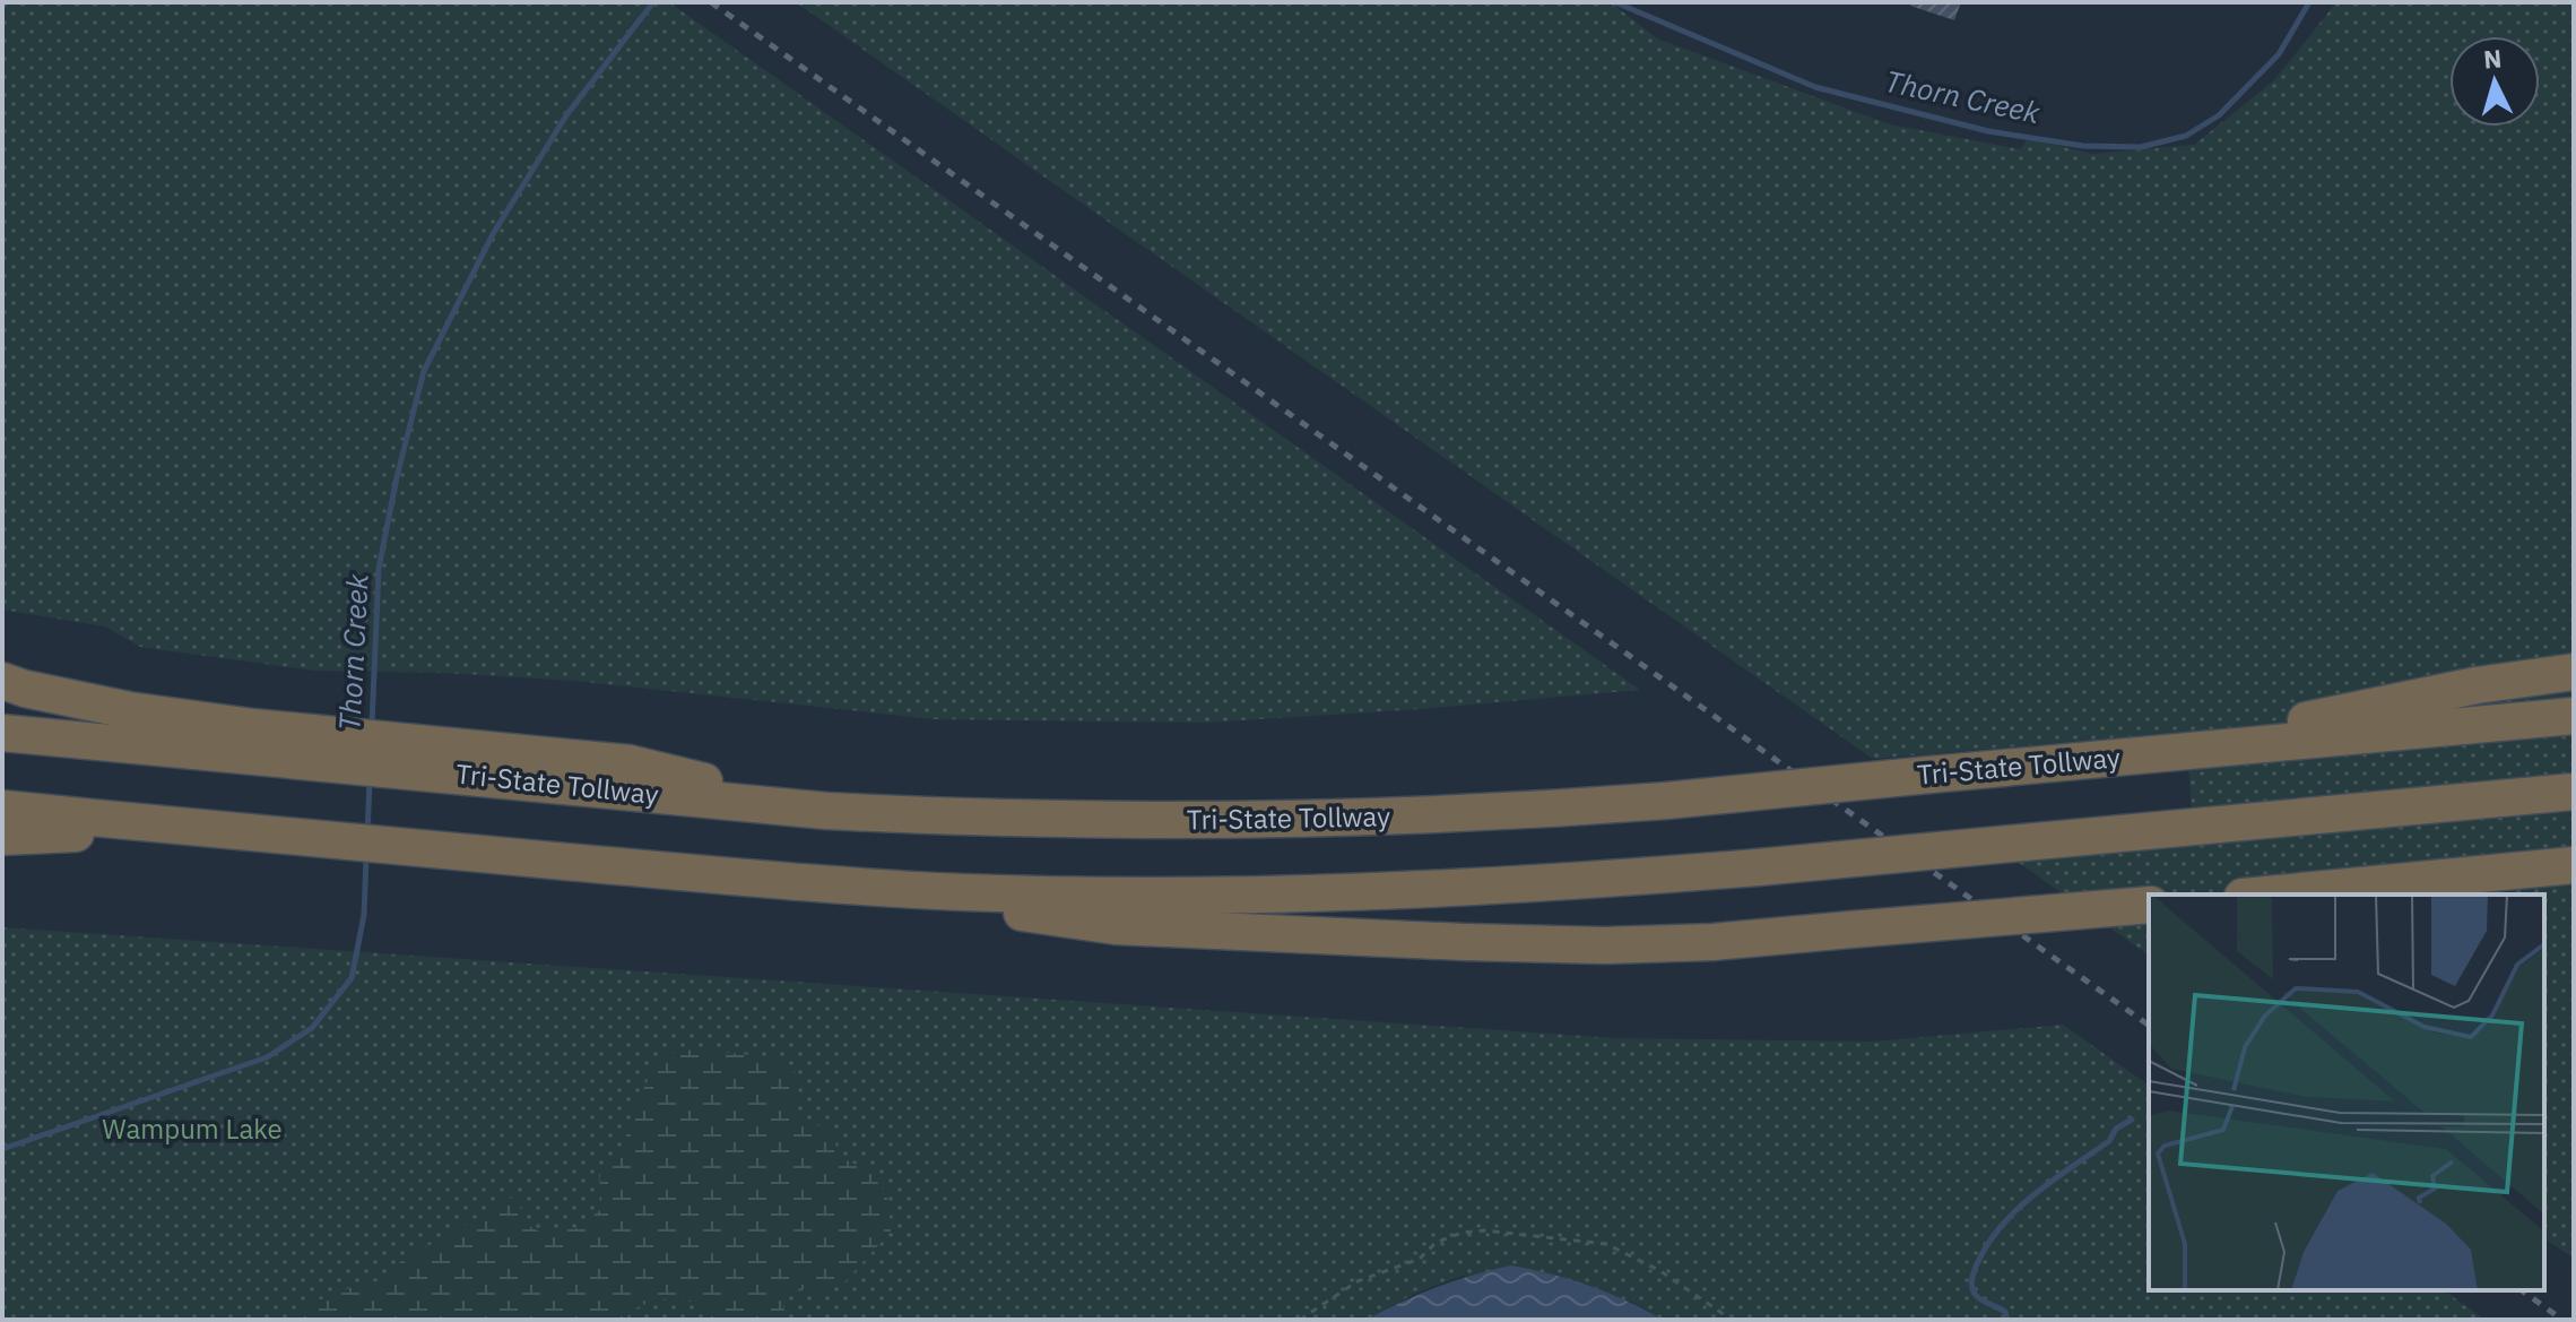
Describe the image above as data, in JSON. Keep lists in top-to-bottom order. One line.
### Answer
{"streets":{"highway":["Tri-State Tollway"]},"water":["Thorn Creek"],"parks":["Wampum Lake"],"north":"top"}
